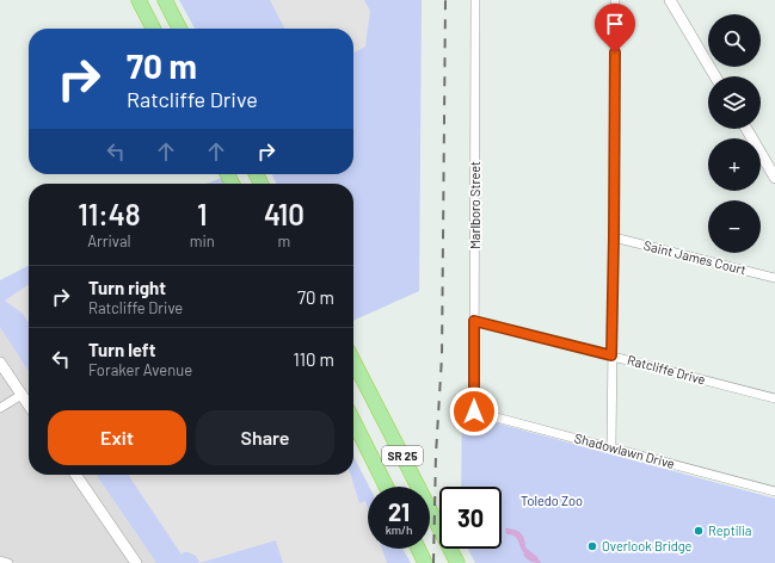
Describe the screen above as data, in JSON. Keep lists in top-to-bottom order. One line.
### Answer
{"streets":{"highway":["SR 25"],"street":["Marlboro Street","Saint James Court","Ratcliffe Drive","Shadowlawn Drive"]},"crossings":[["Marlboro Street","Ratcliffe Drive"],["Marlboro Street","Shadowlawn Drive"]],"parks":["Toledo Zoo"],"places":["Reptilia","Overlook Bridge"],"page":{"map_buttons":["+","−"],"turn":["70 m","Ratcliffe Drive"],"eta":["11:48","Arrival","1","min","410","m"],"list":[{"name":"Turn right","note":"Ratcliffe Drive","value":"70 m"},{"name":"Turn left","note":"Foraker Avenue","value":"110 m"}],"buttons":["Exit","Share"],"speed":"21 km/h","limit":"30"}}
